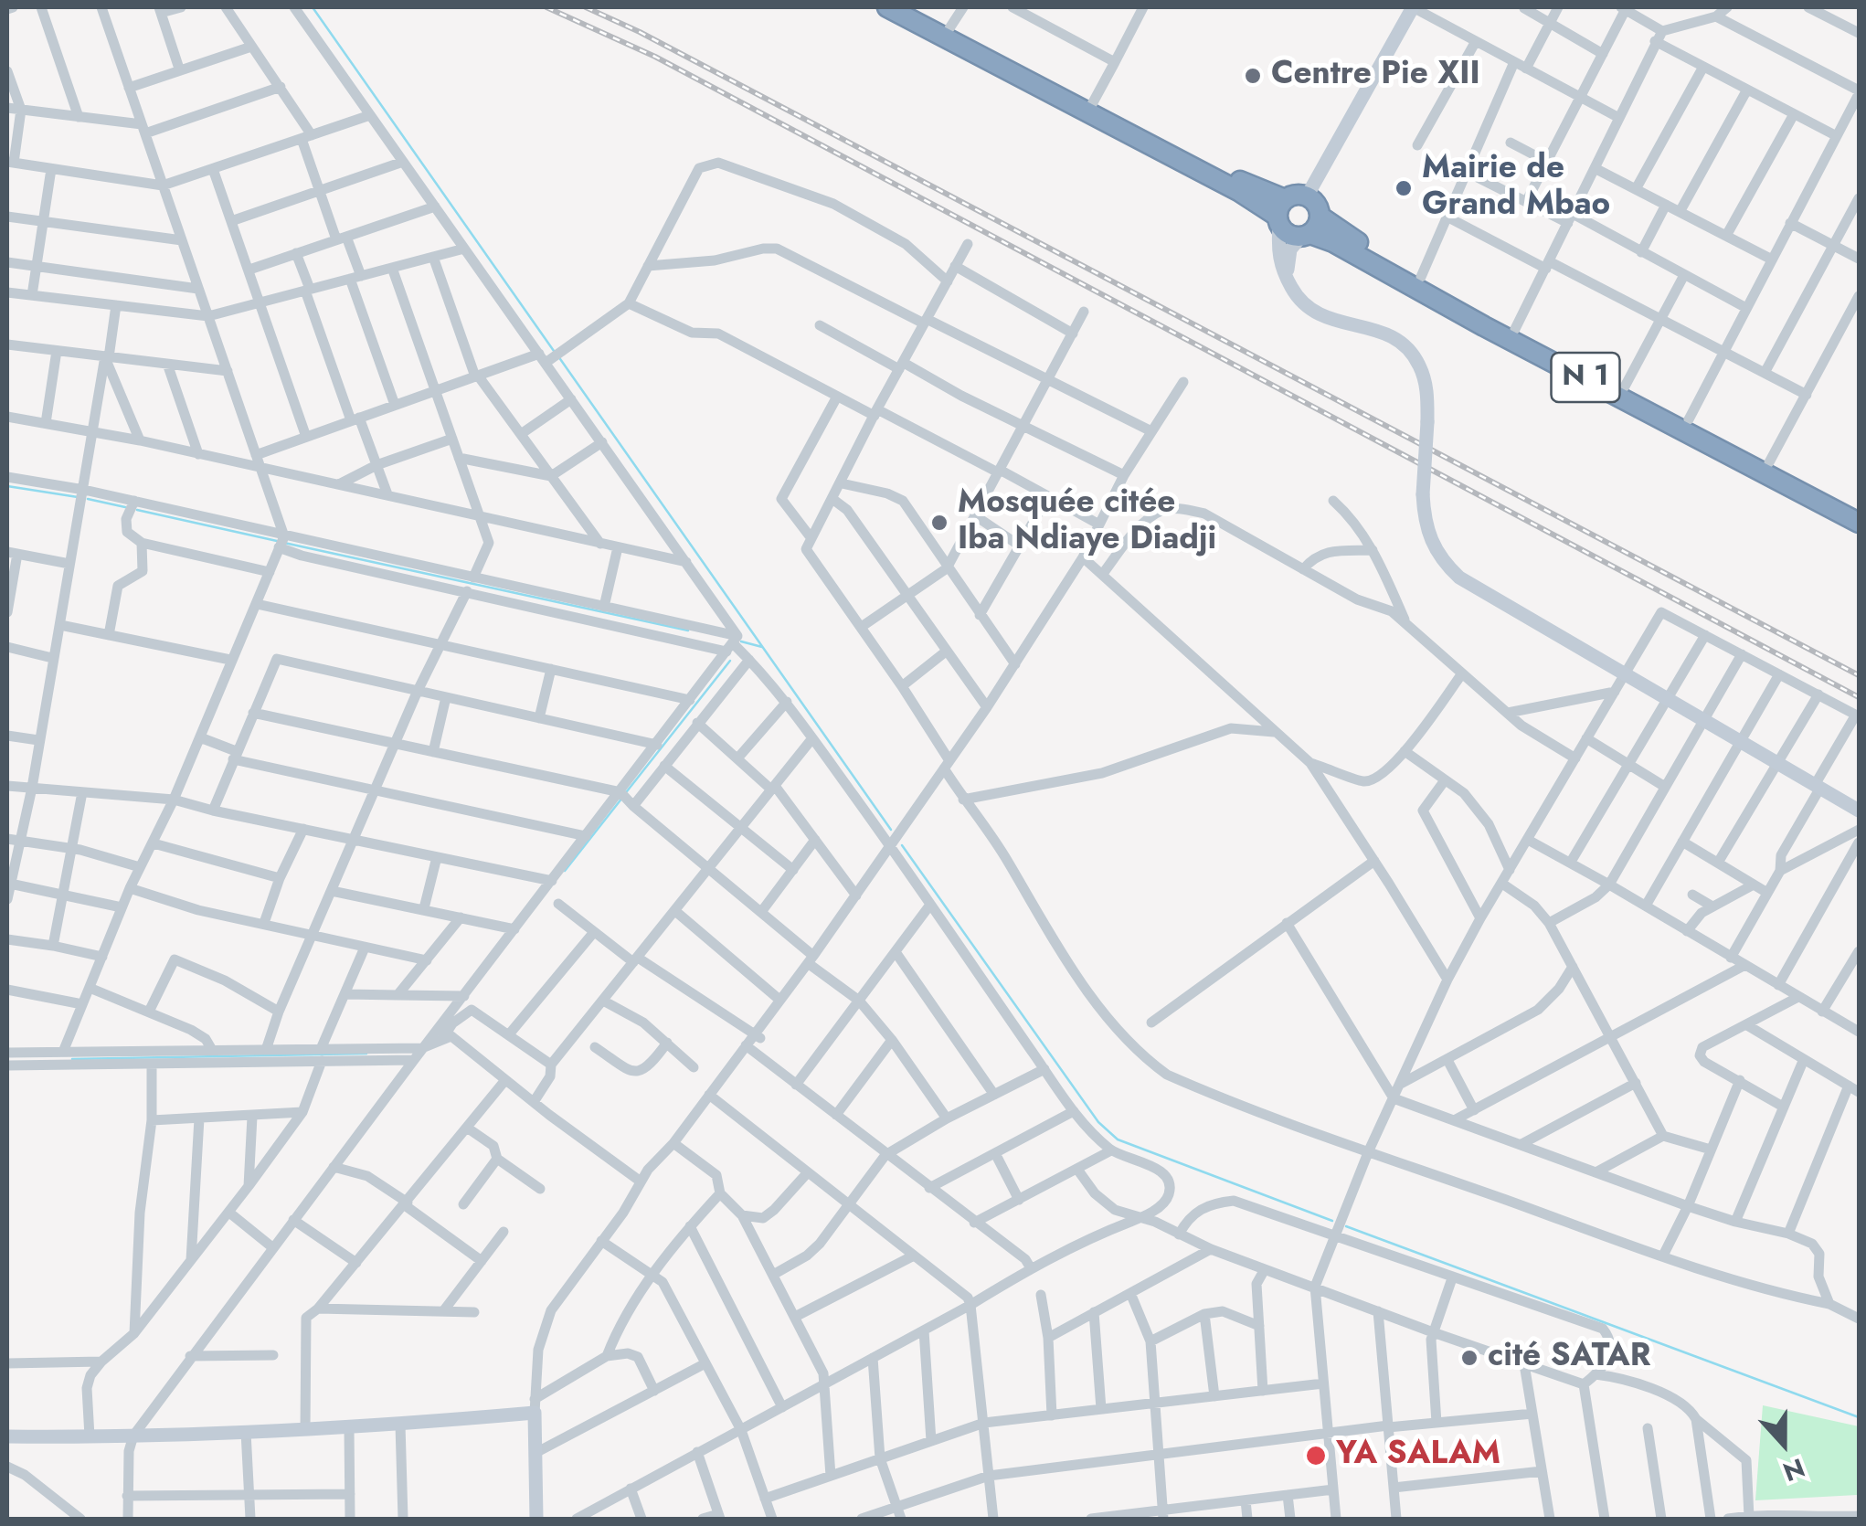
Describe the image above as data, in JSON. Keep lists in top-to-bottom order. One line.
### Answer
{"streets":{"highway":["N 1"]},"places":["Centre Pie XII","Mairie de Grand Mbao","Mosquée citée Iba Ndiaye Diadji","cité SATAR","YA SALAM"],"north":"bottom"}
